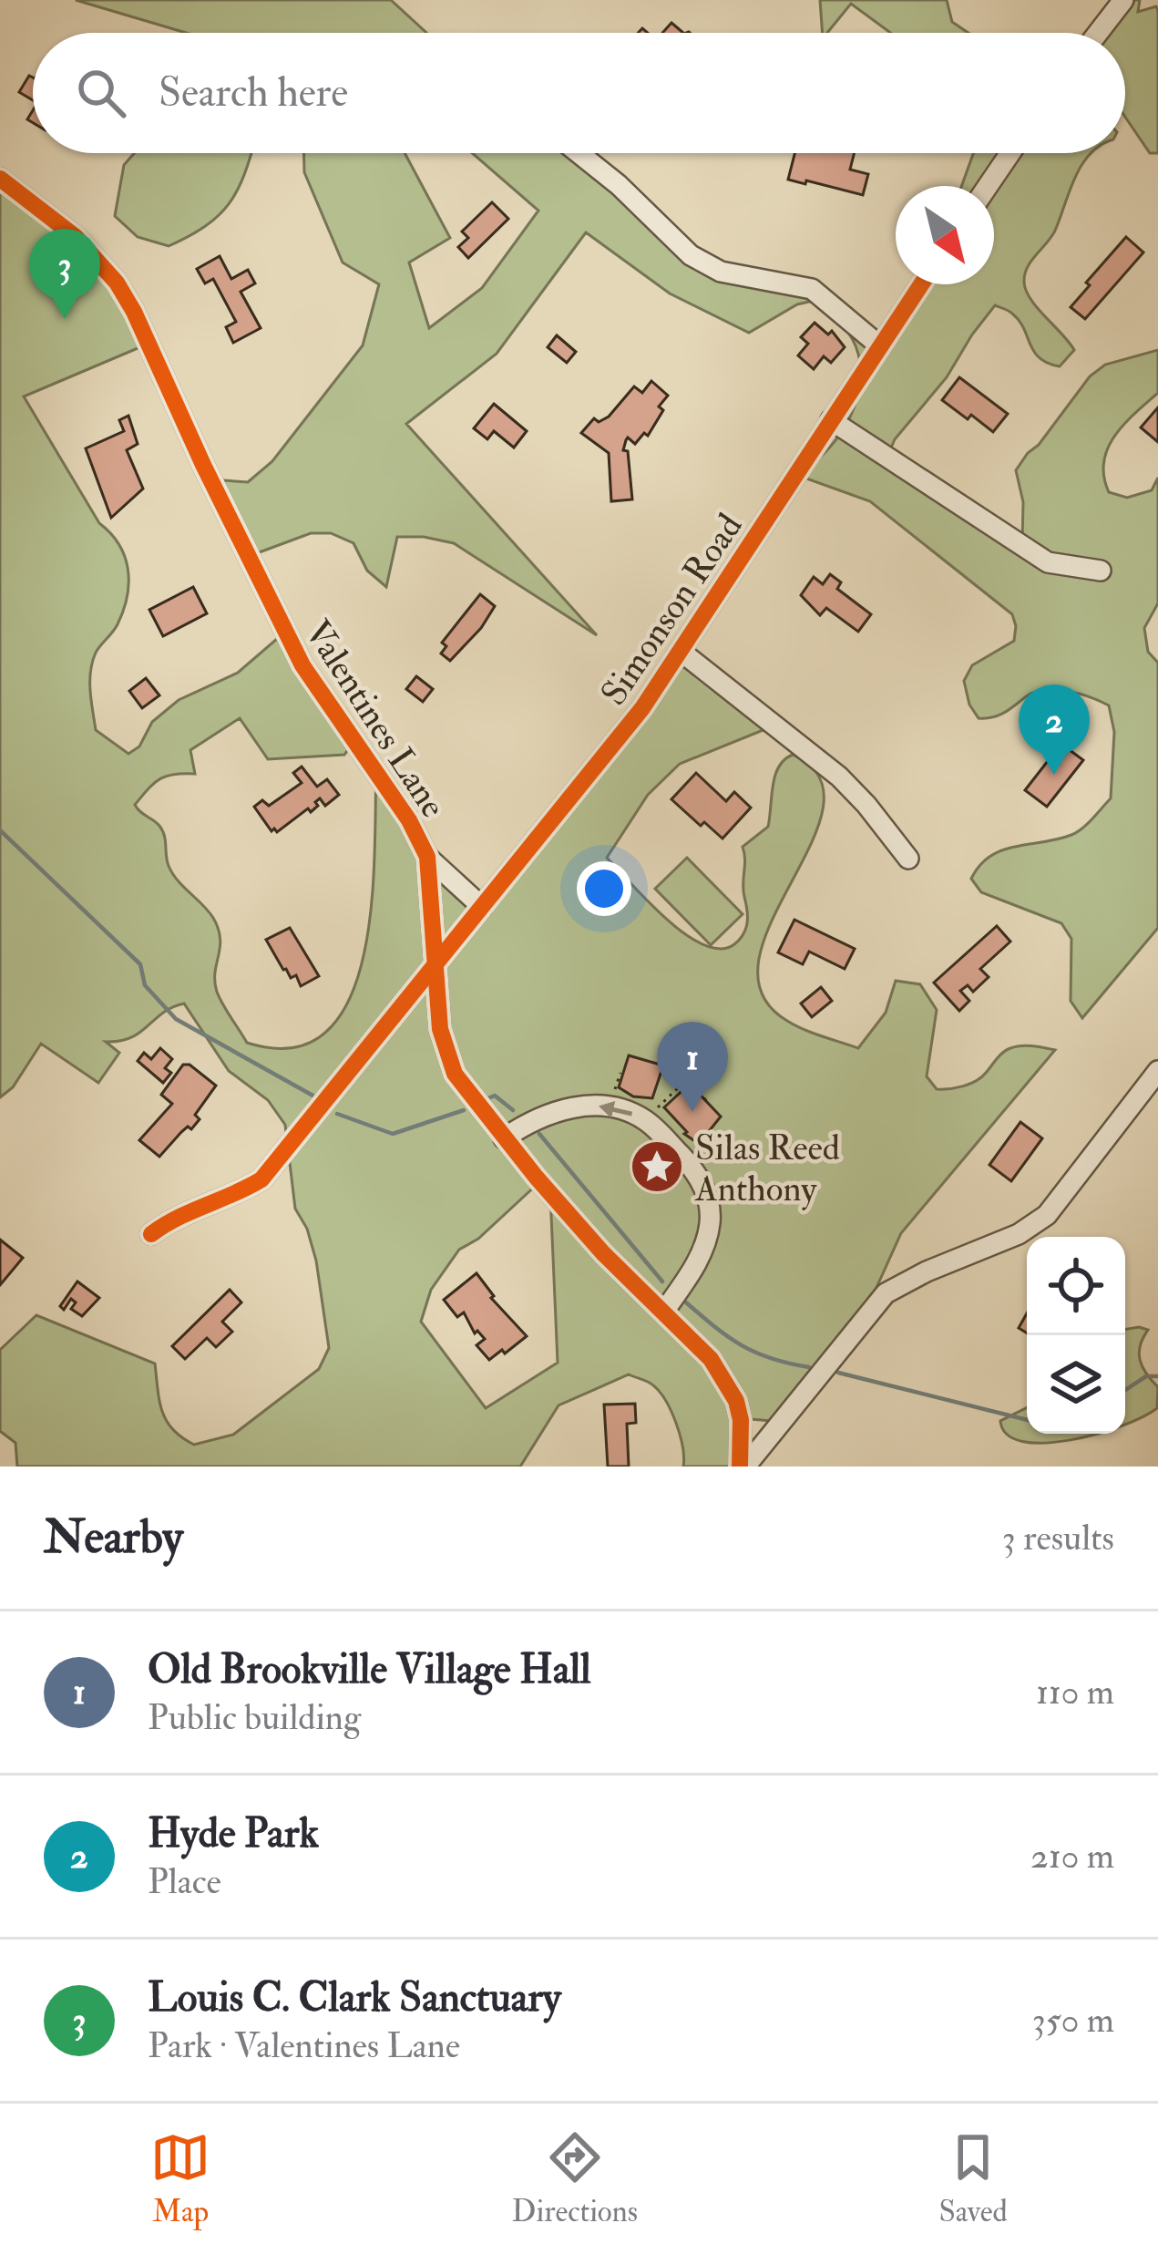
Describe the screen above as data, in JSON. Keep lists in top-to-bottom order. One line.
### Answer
{"streets":{"street":["Simonson Road","Valentines Lane"]},"crossings":[["Simonson Road","Valentines Lane"]],"places":{"place":["Silas Reed Anthony"]},"north":"bottom right","page":{"search":"Search here","pins":["3","2","1"],"heading":["Nearby","3 results"],"list":[{"mark":"1","name":"Old Brookville Village Hall","note":"Public building","value":"110 m"},{"mark":"2","name":"Hyde Park","note":"Place","value":"210 m"},{"mark":"3","name":"Louis C. Clark Sanctuary","note":"Park · Valentines Lane","value":"350 m"}],"nav":["Map","Directions","Saved"]}}
